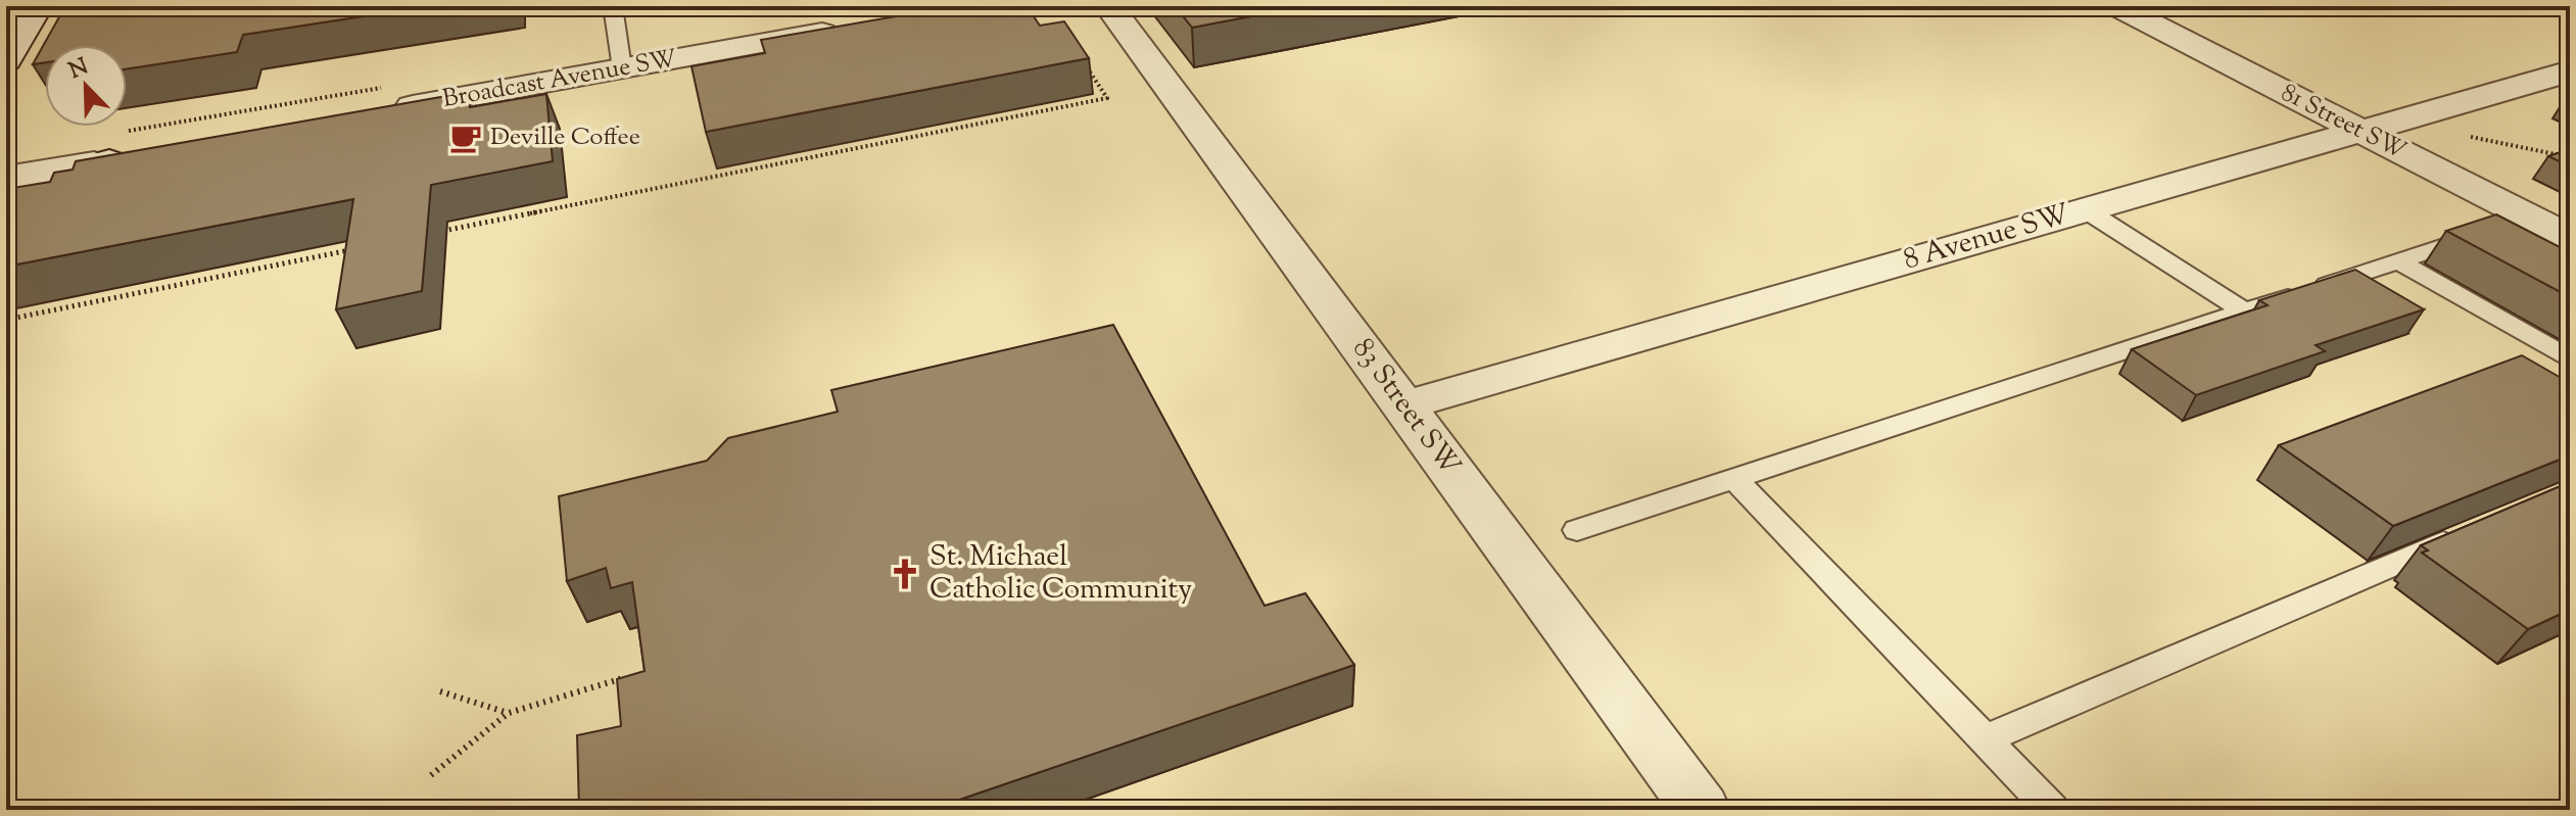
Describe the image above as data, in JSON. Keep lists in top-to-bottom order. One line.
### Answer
{"streets":{"street":["Broadcast Avenue SW","81 Street SW","8 Avenue SW","83 Street SW"]},"crossings":[["81 Street SW","8 Avenue SW"],["8 Avenue SW","83 Street SW"]],"places":{"cafe":["Deville Coffee"],"church":["St. Michael Catholic Community"]},"north":"top left"}
